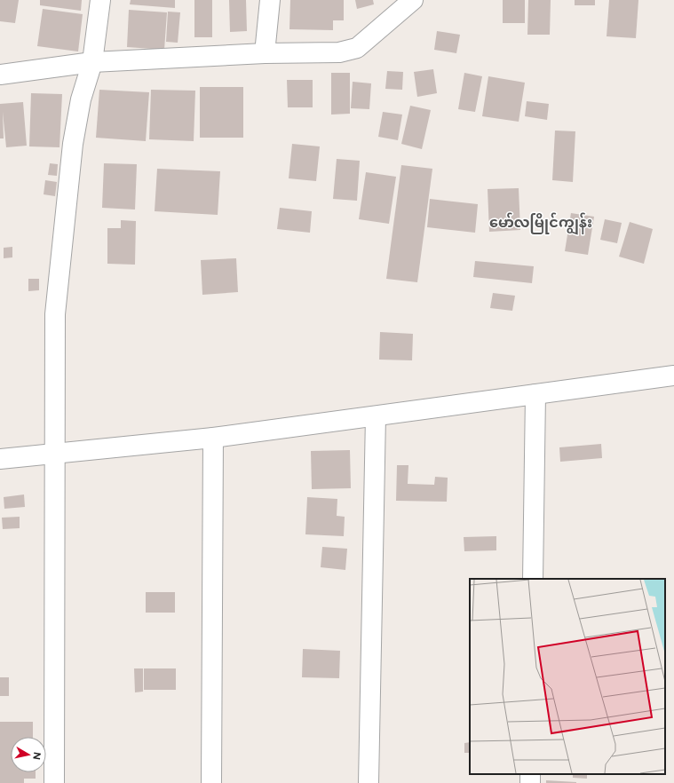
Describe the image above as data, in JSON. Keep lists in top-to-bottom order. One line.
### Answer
{"districts":["မော်လမြိုင်ကျွန်း"],"north":"right"}
